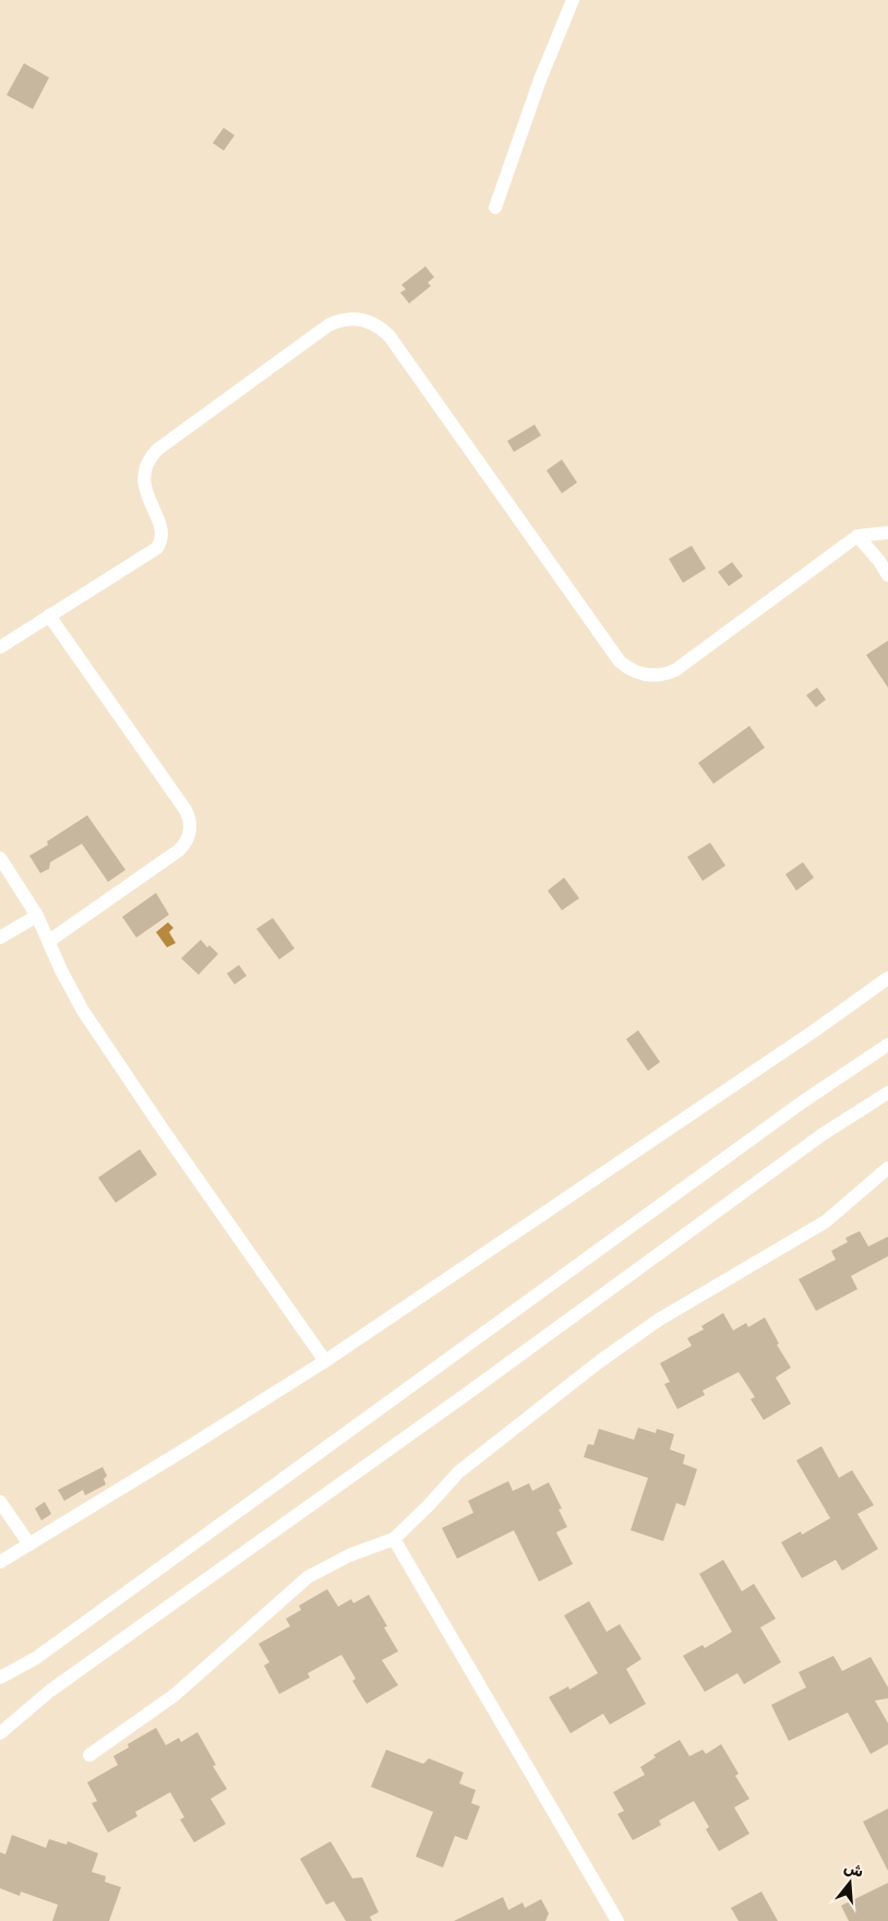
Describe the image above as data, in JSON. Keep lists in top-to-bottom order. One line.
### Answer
{"north":"top"}
